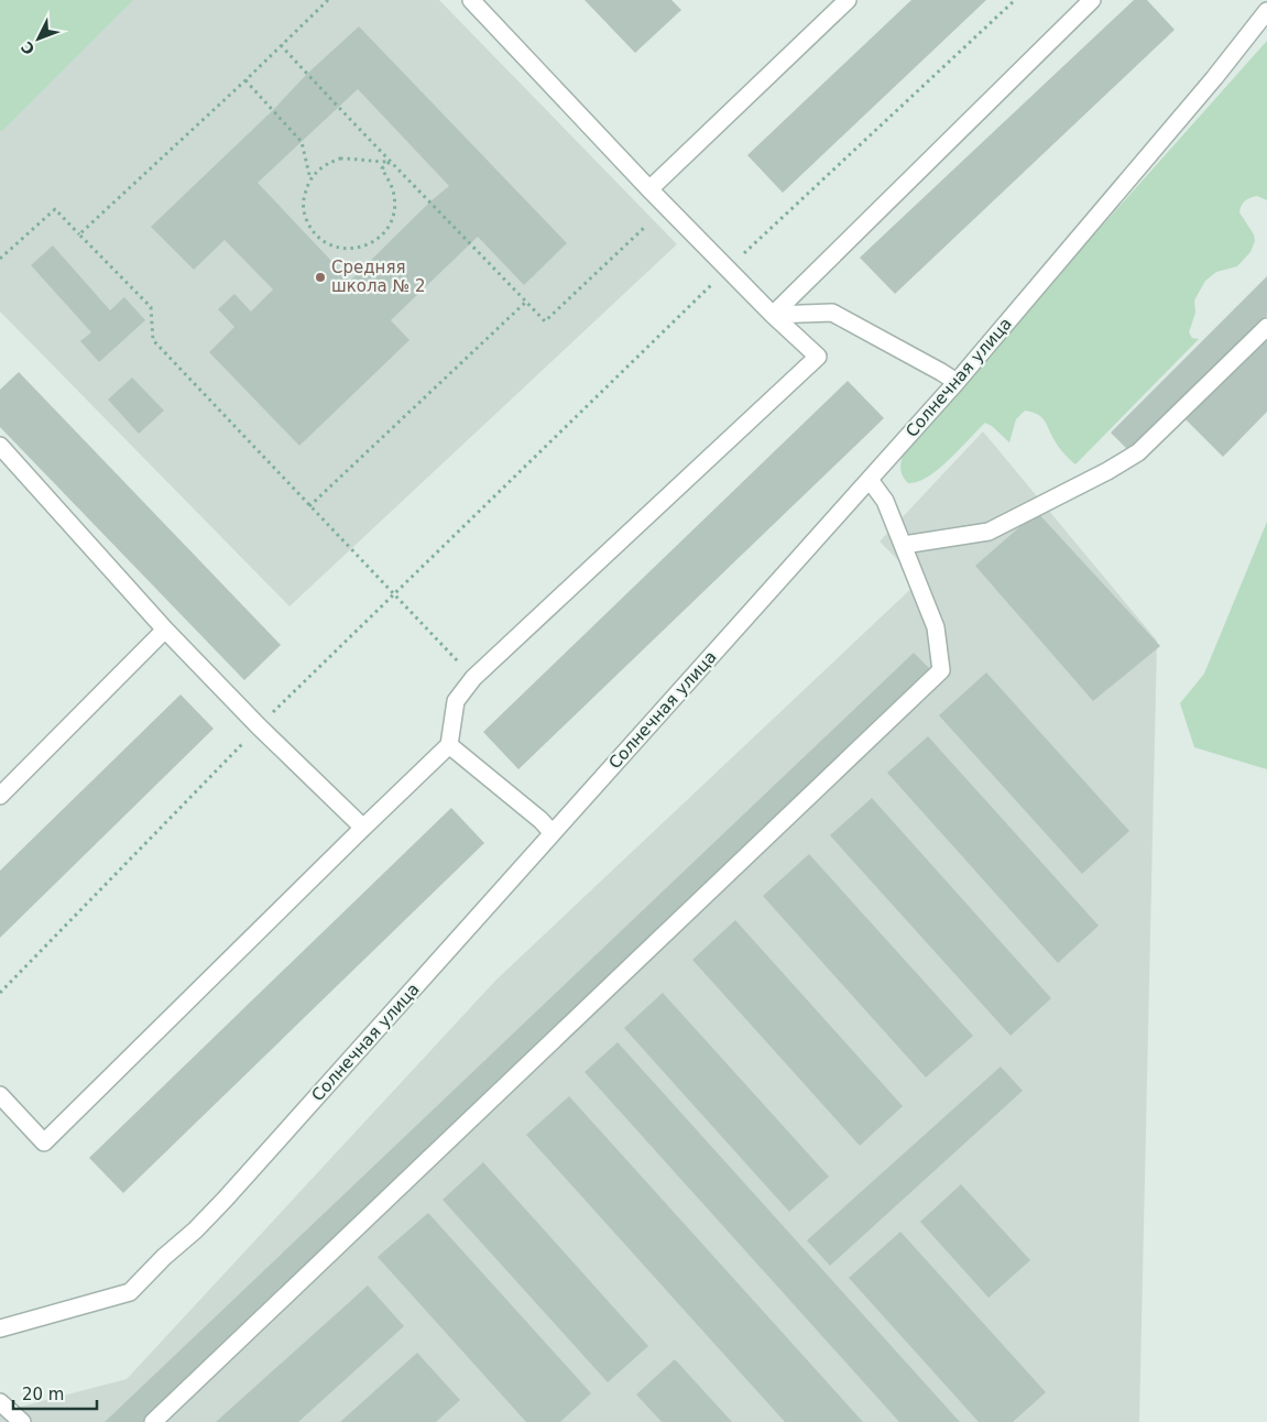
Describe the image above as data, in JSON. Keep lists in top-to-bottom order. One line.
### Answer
{"streets":{"street":["Солнечная улица"]},"places":["Средняя школа № 2"],"scale_bar":"20 m","north":"bottom left"}
